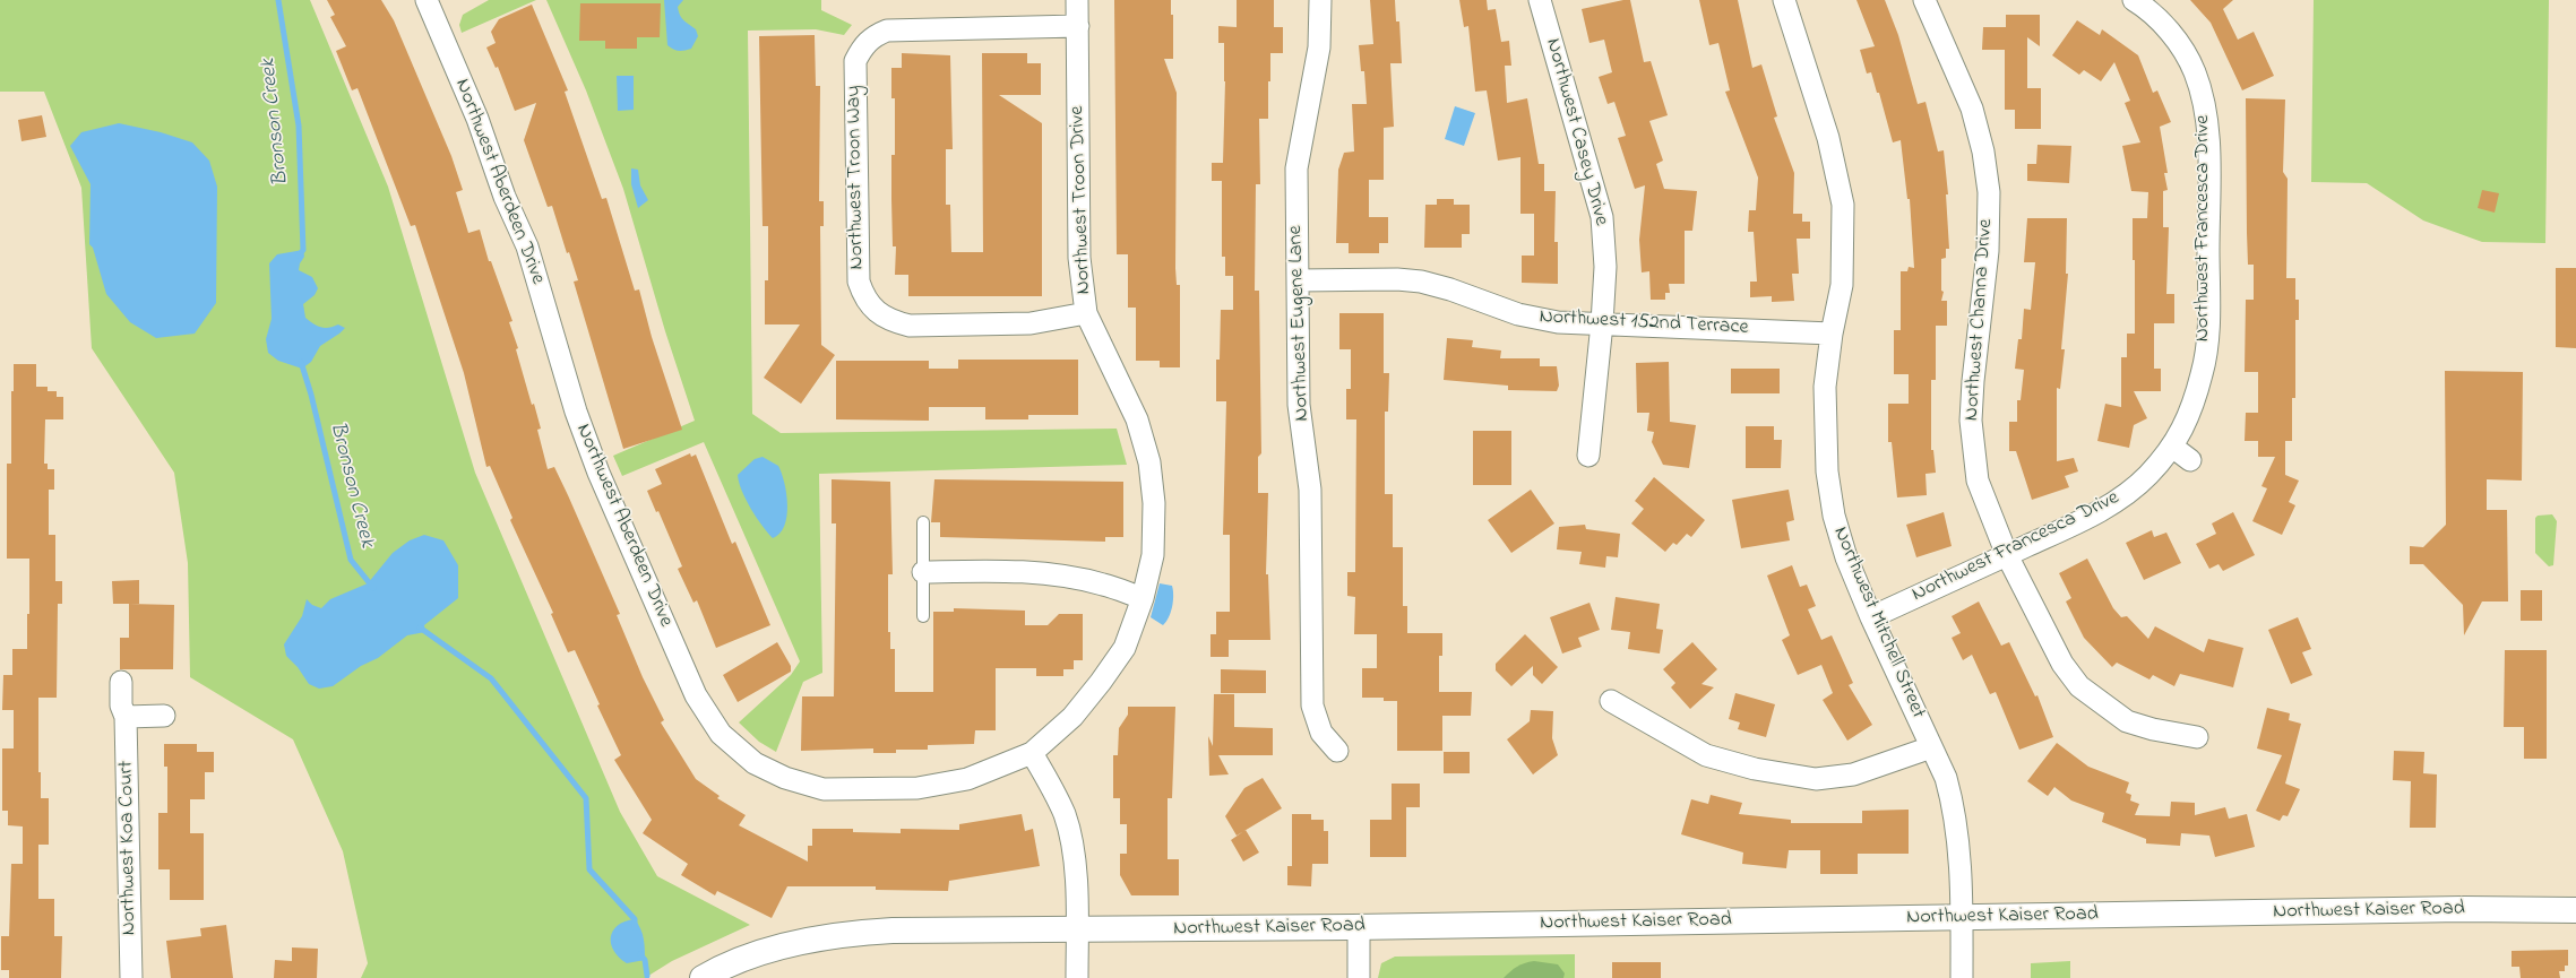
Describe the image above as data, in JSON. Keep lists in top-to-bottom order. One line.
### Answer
{"streets":{"main road":["Northwest Kaiser Road"],"street":["Northwest Casey Drive","Northwest Troon Way","Northwest Aberdeen Drive","Northwest Troon Drive","Northwest Francesca Drive","Northwest Channa Drive","Northwest Eugene Lane","Northwest 152nd Terrace","Northwest Mitchell Street","Northwest Koa Court"]},"crossings":[["Northwest Casey Drive","Northwest 152nd Terrace"],["Northwest Troon Way","Northwest Troon Drive"],["Northwest Aberdeen Drive","Northwest Troon Drive"],["Northwest Francesca Drive","Northwest Channa Drive"],["Northwest Francesca Drive","Northwest Mitchell Street"],["Northwest Eugene Lane","Northwest 152nd Terrace"],["Northwest 152nd Terrace","Northwest Mitchell Street"],["Northwest Mitchell Street","Northwest Kaiser Road"]],"water":["Bronson Creek"]}
